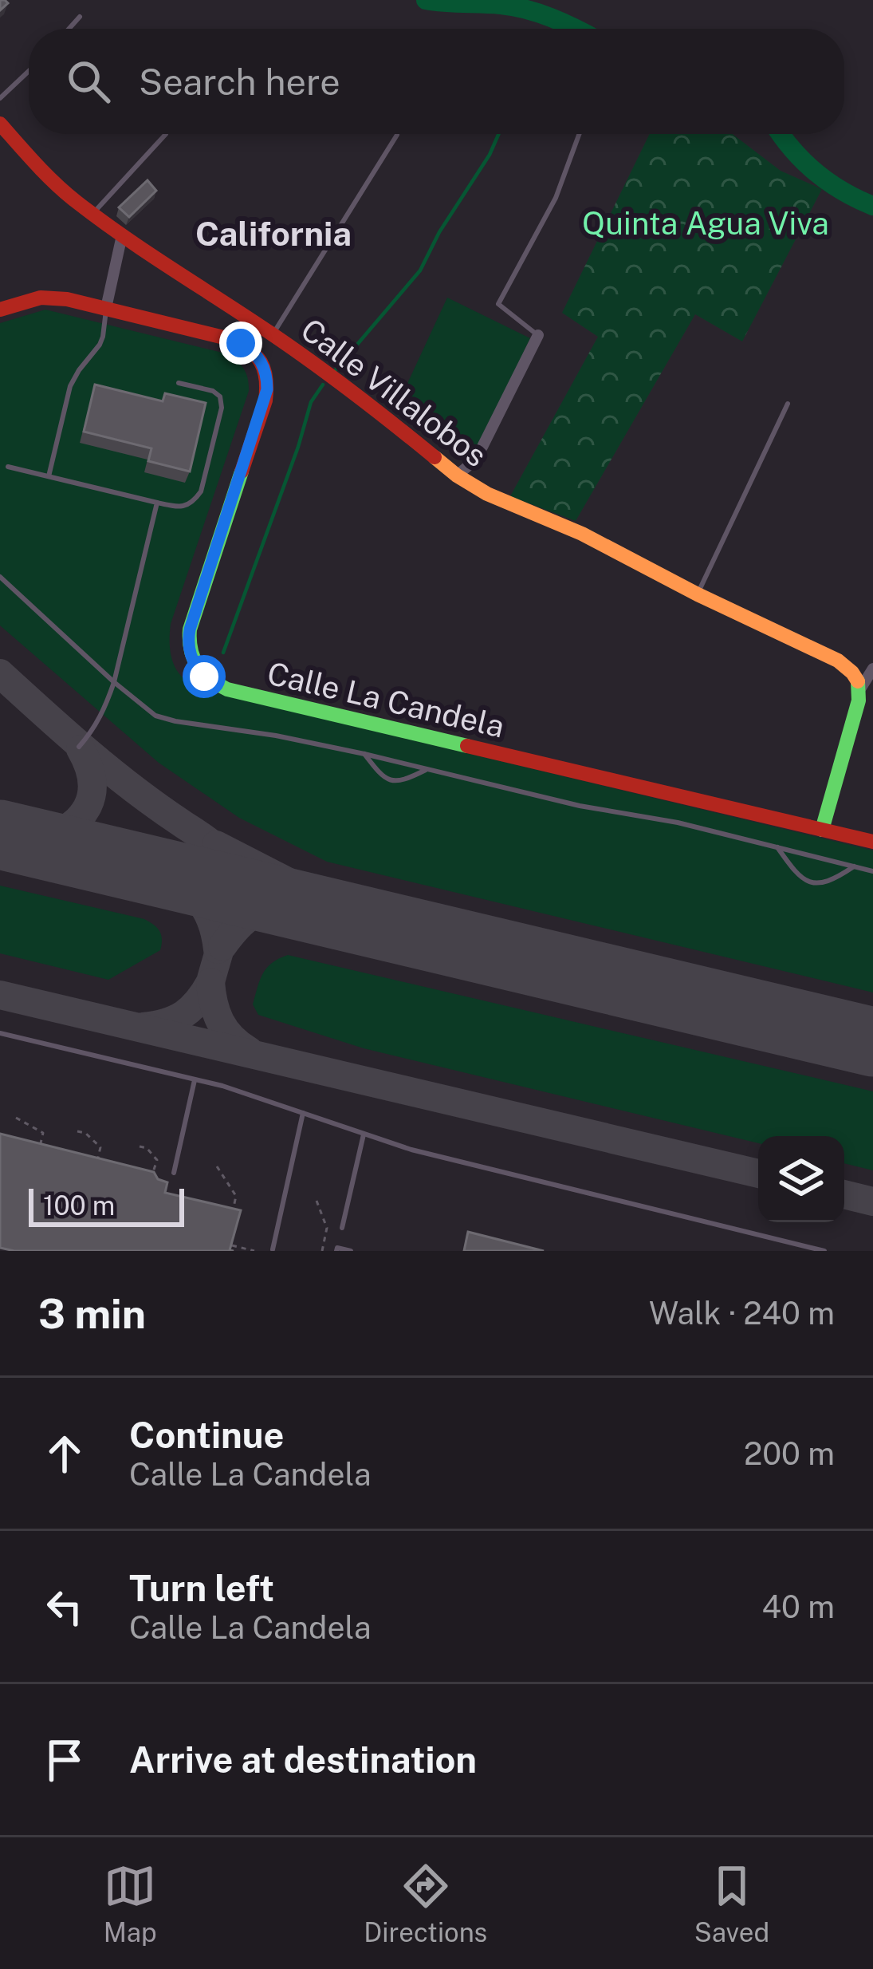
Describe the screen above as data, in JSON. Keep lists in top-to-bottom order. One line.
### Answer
{"streets":{"street":["Calle Villalobos","Calle La Candela"]},"districts":["California"],"parks":["Quinta Agua Viva"],"scale_bar":"100 m","page":{"search":"Search here","scale":"100 m","heading":["3 min","Walk · 240 m"],"list":[["Continue","Calle La Candela","200 m"],["Turn left","Calle La Candela","40 m"],"Arrive at destination"],"nav":["Map","Directions","Saved"]}}
